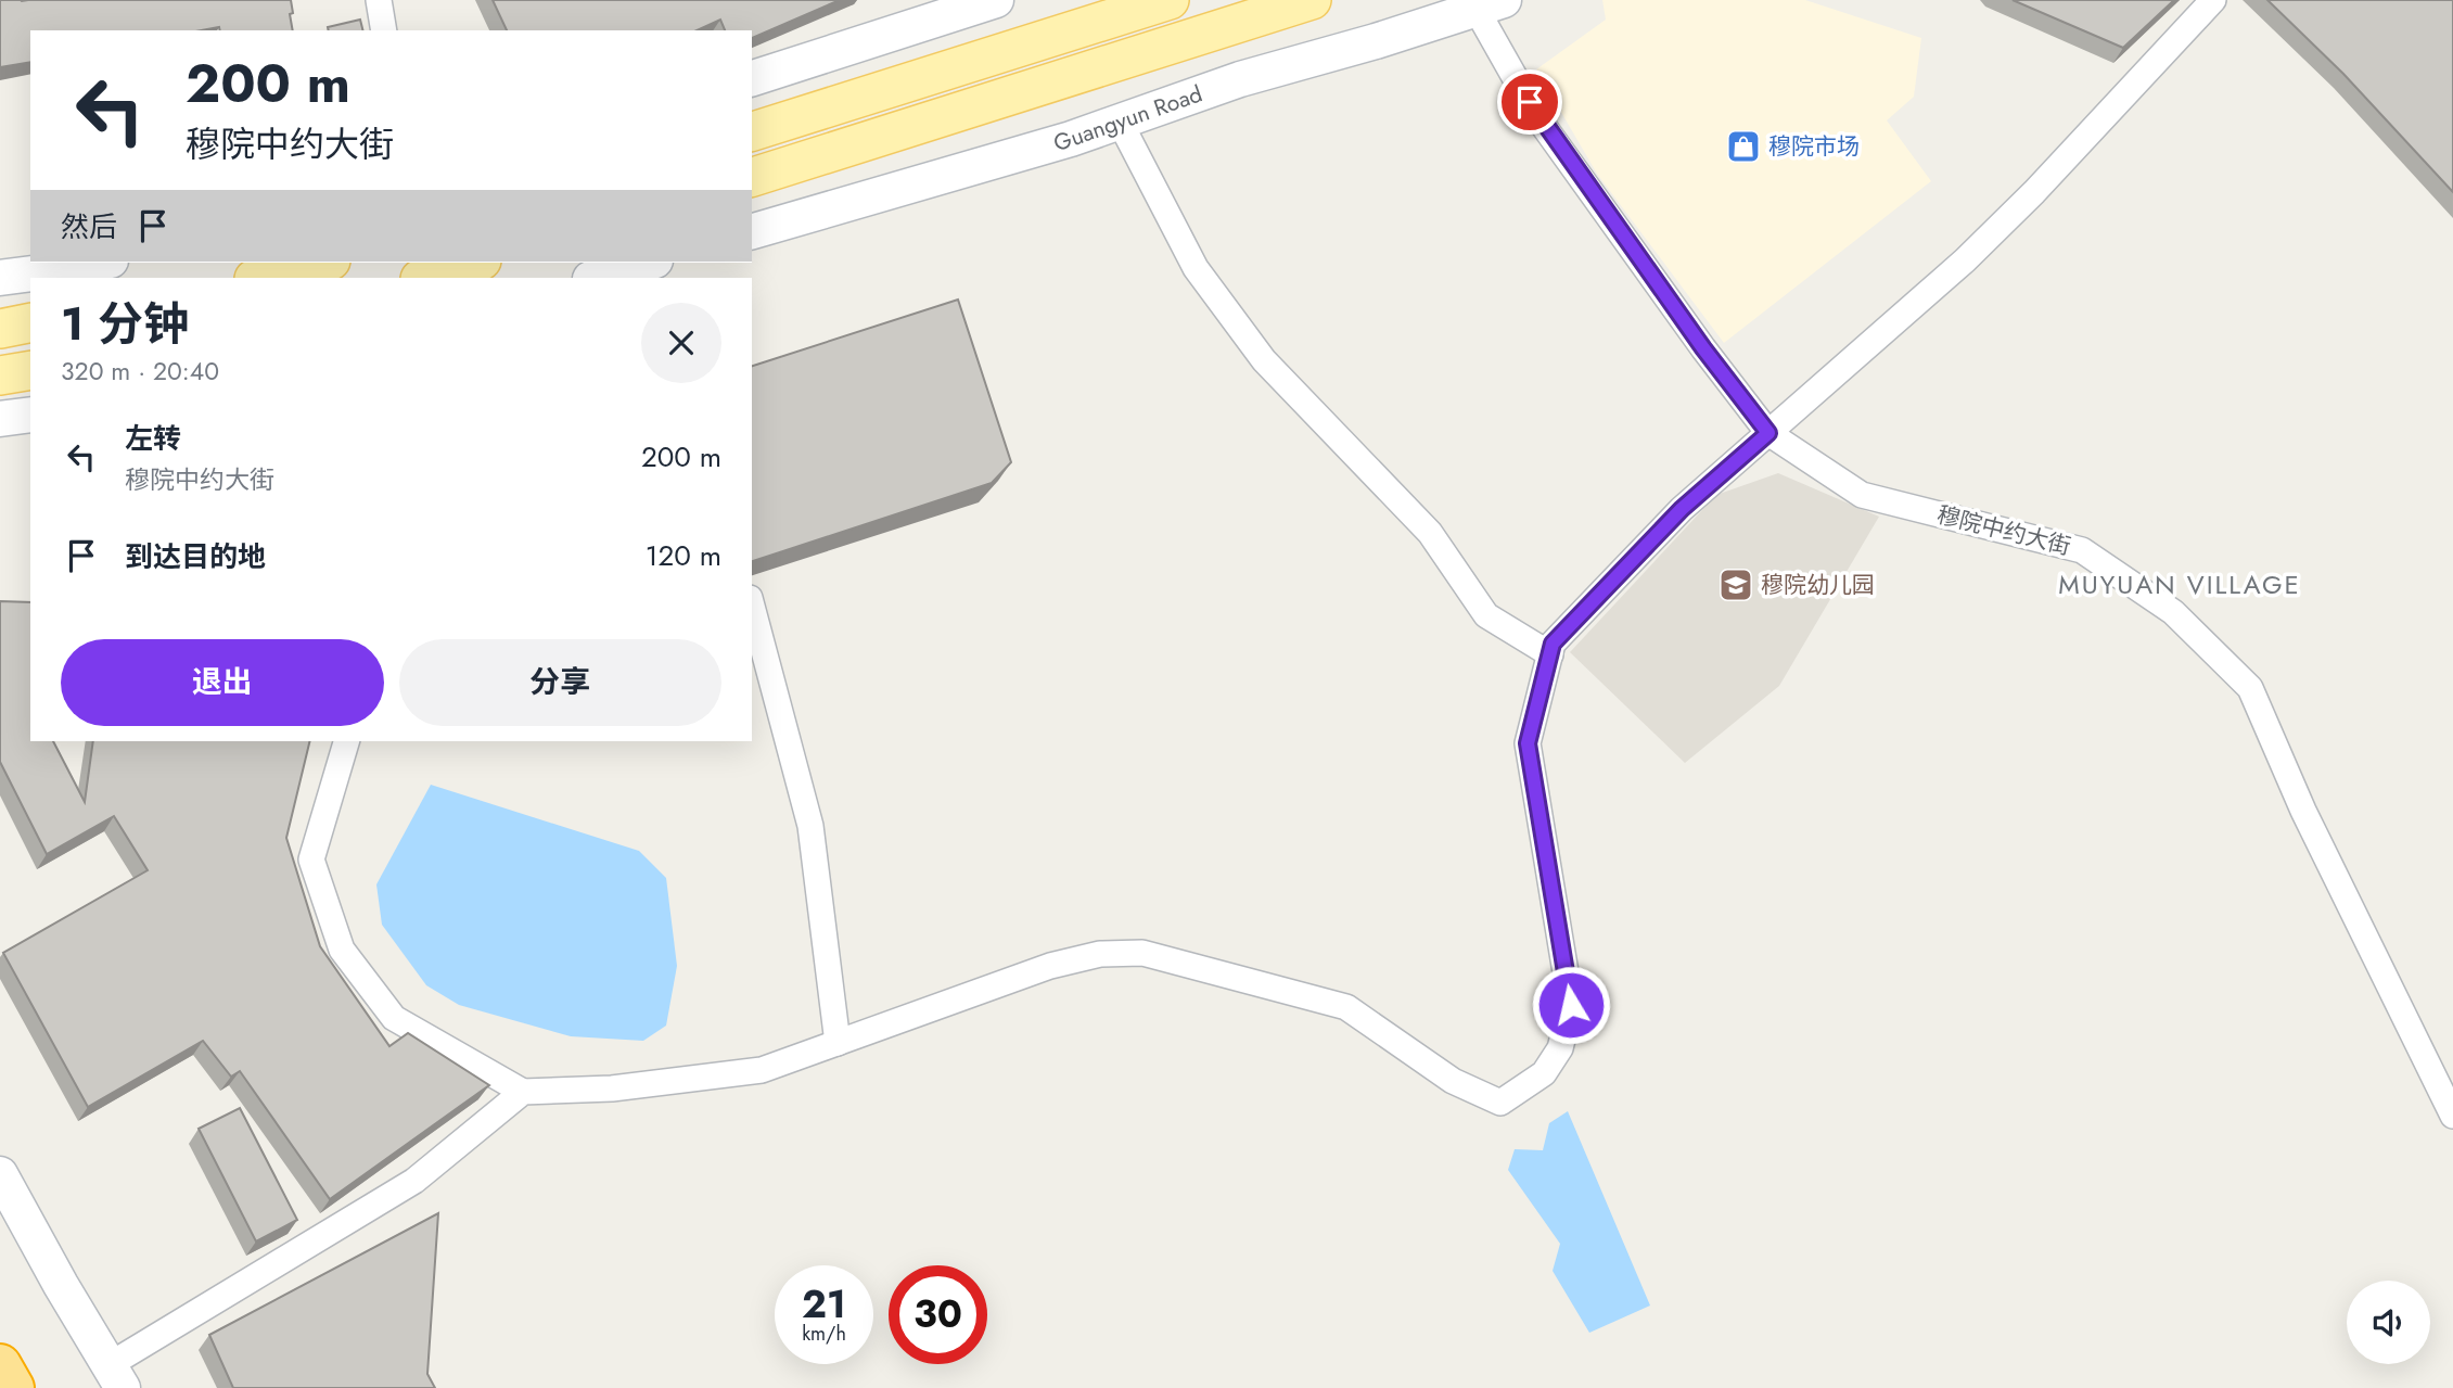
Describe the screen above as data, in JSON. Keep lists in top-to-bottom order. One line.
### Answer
{"streets":{"main road":["Guangyun Road"],"street":["穆院中约大街"]},"crossings":[["Guangyun Road","穆院中约大街"]],"districts":["MUYUAN VILLAGE"],"places":{"shop":["穆院市场"],"school or university":["穆院幼儿园"]},"page":{"turn":["200 m","穆院中约大街"],"then":"然后","heading":["1 分钟","320 m · 20:40"],"list":[{"name":"左转","note":"穆院中约大街","value":"200 m"},{"name":"到达目的地","value":"120 m"}],"buttons":["退出","分享"],"speed":"21 km/h","limit":"30"}}
